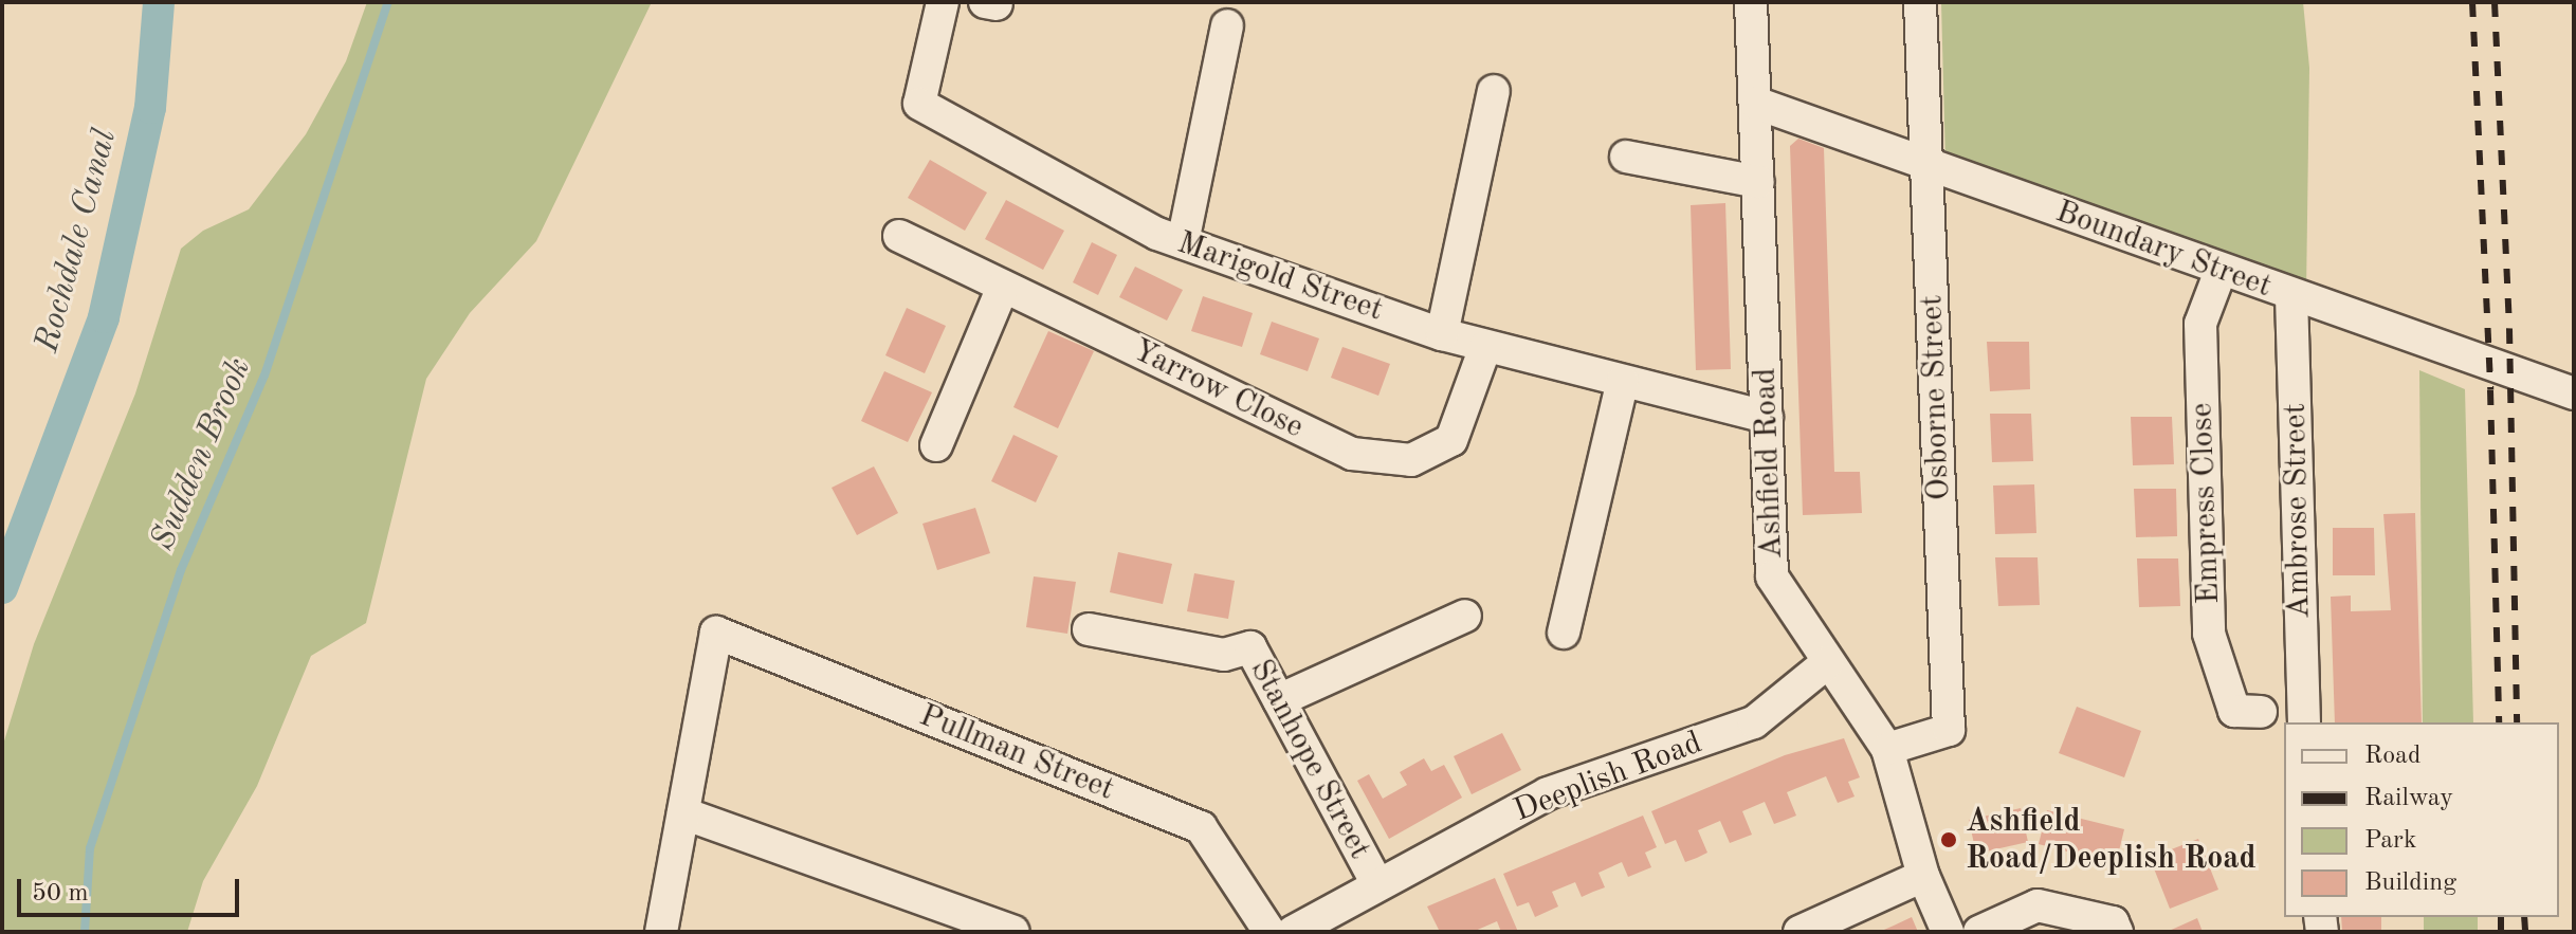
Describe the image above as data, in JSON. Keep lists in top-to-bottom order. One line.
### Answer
{"streets":{"street":["Boundary Street","Marigold Street","Yarrow Close","Osborne Street","Ashfield Road","Empress Close","Ambrose Street","Pullman Street","Stanhope Street","Deeplish Road"]},"crossings":[["Boundary Street","Osborne Street"],["Boundary Street","Ashfield Road"],["Boundary Street","Empress Close"],["Boundary Street","Ambrose Street"],["Marigold Street","Yarrow Close"],["Marigold Street","Ashfield Road"],["Osborne Street","Ashfield Road"],["Ashfield Road","Deeplish Road"],["Stanhope Street","Deeplish Road"]],"water":["Rochdale Canal","Sudden Brook"],"places":["Ashfield Road/Deeplish Road"],"legend":["Road","Railway","Park","Building"],"scale_bar":"50 m"}
